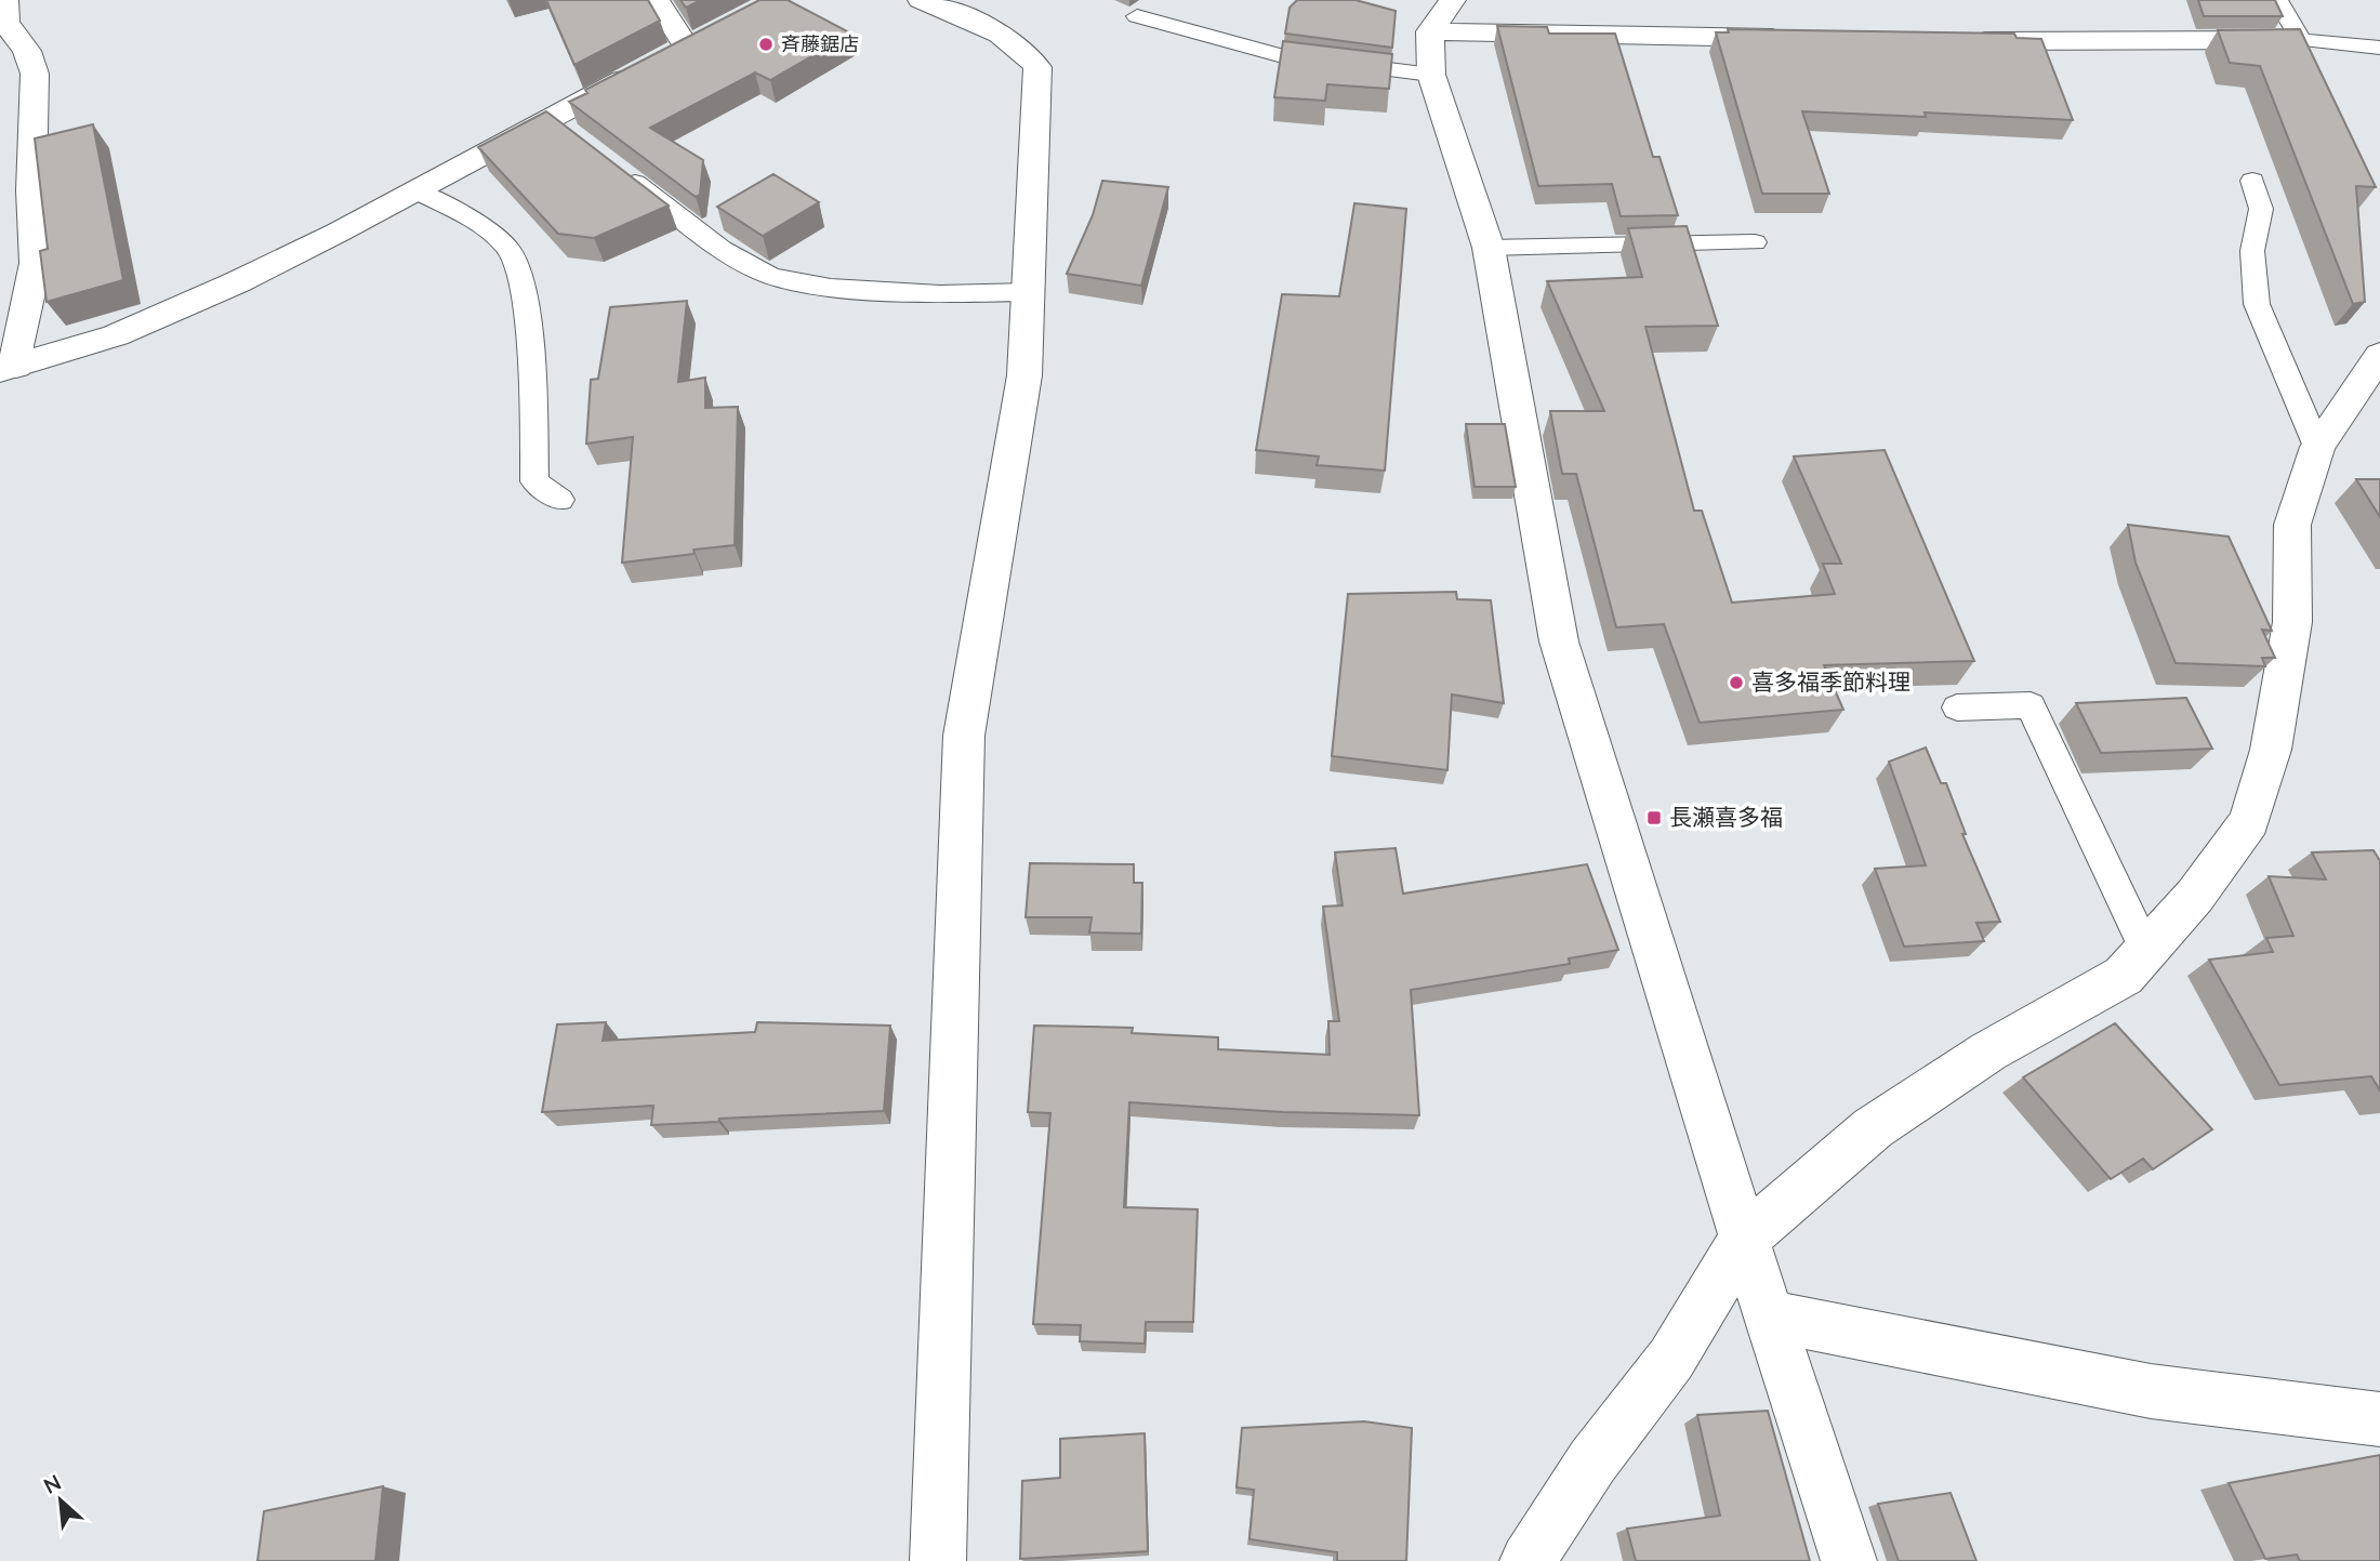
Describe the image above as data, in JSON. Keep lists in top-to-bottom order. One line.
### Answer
{"places":{"other":["斉藤鋸店","喜多福季節料理"],"transit":["長瀬喜多福"]},"north":"top left"}
